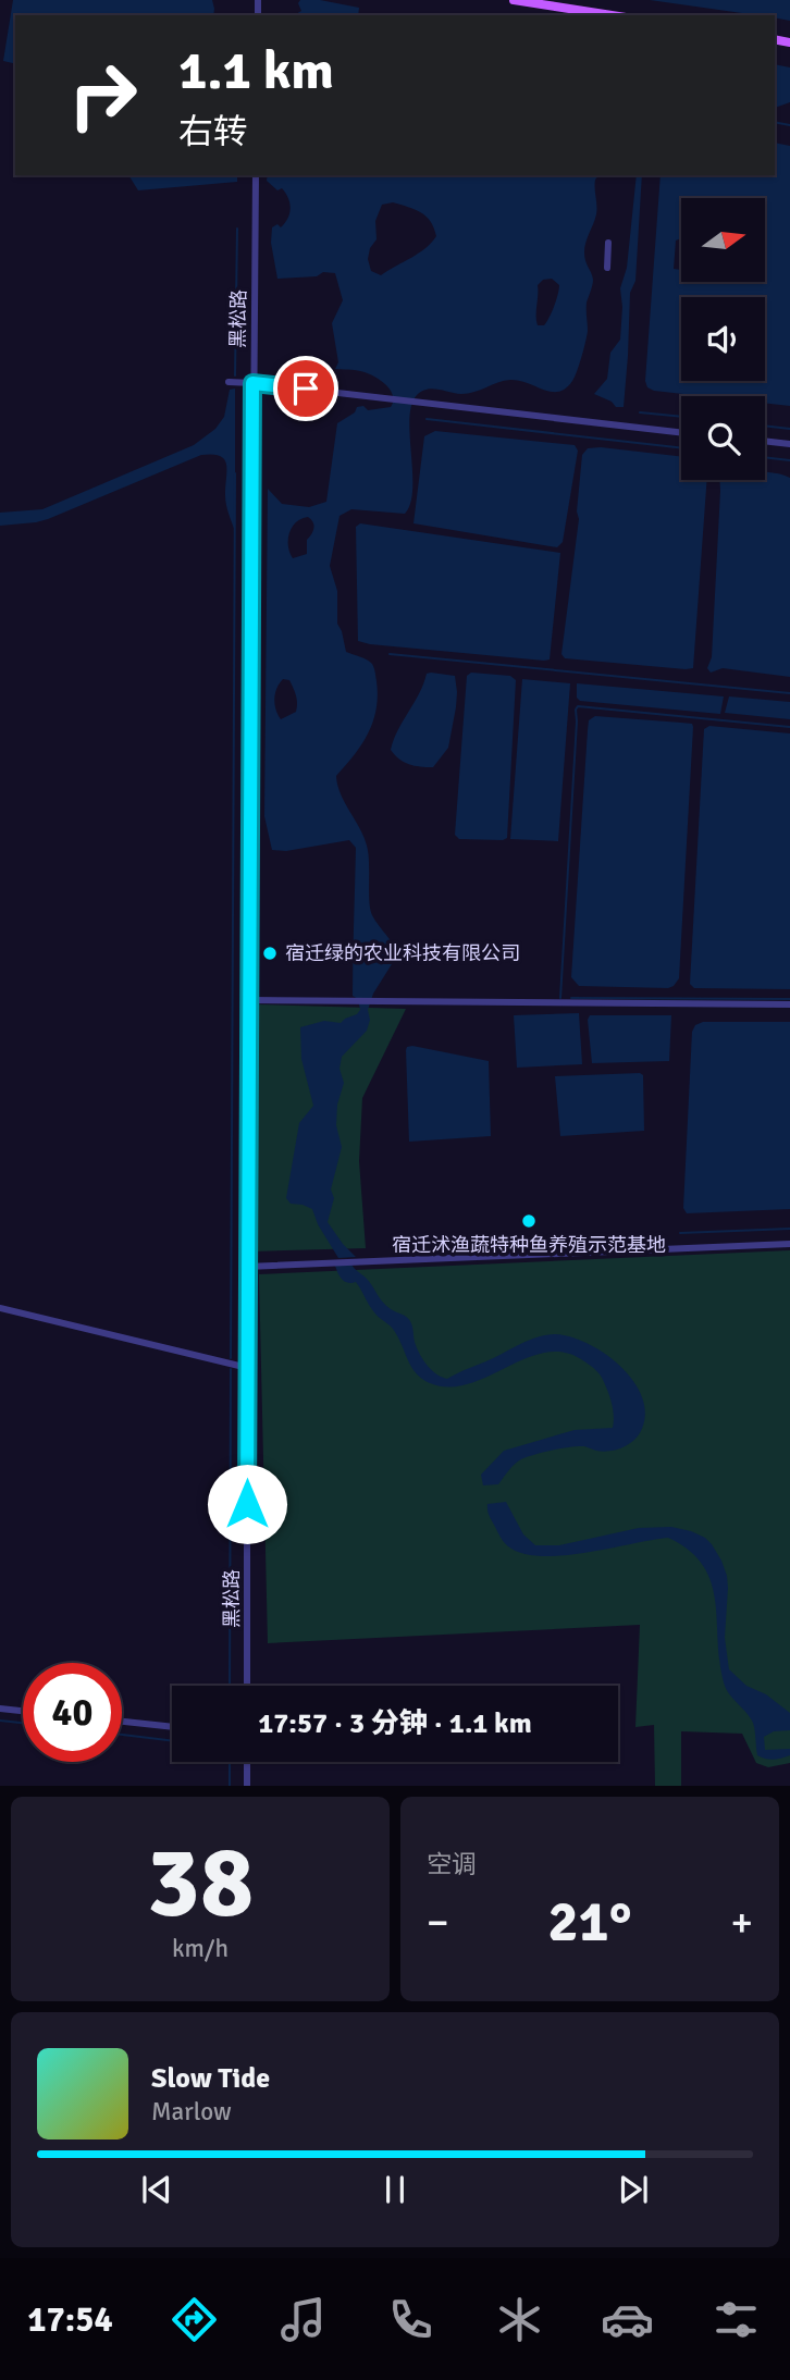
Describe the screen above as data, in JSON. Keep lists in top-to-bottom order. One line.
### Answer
{"streets":{"street":["黑松路"]},"places":["宿迁绿的农业科技有限公司","宿迁沭渔蔬特种鱼养殖示范基地"],"north":"right","page":{"turn":["1.1 km","右转"],"limit":"40","trip":"17:57 · 3 分钟 · 1.1 km","tile":[["38","km/h"],"空调"],"heat":["−","21°","+"],"song":["Slow Tide","Marlow"],"tabs":"17:54"}}
